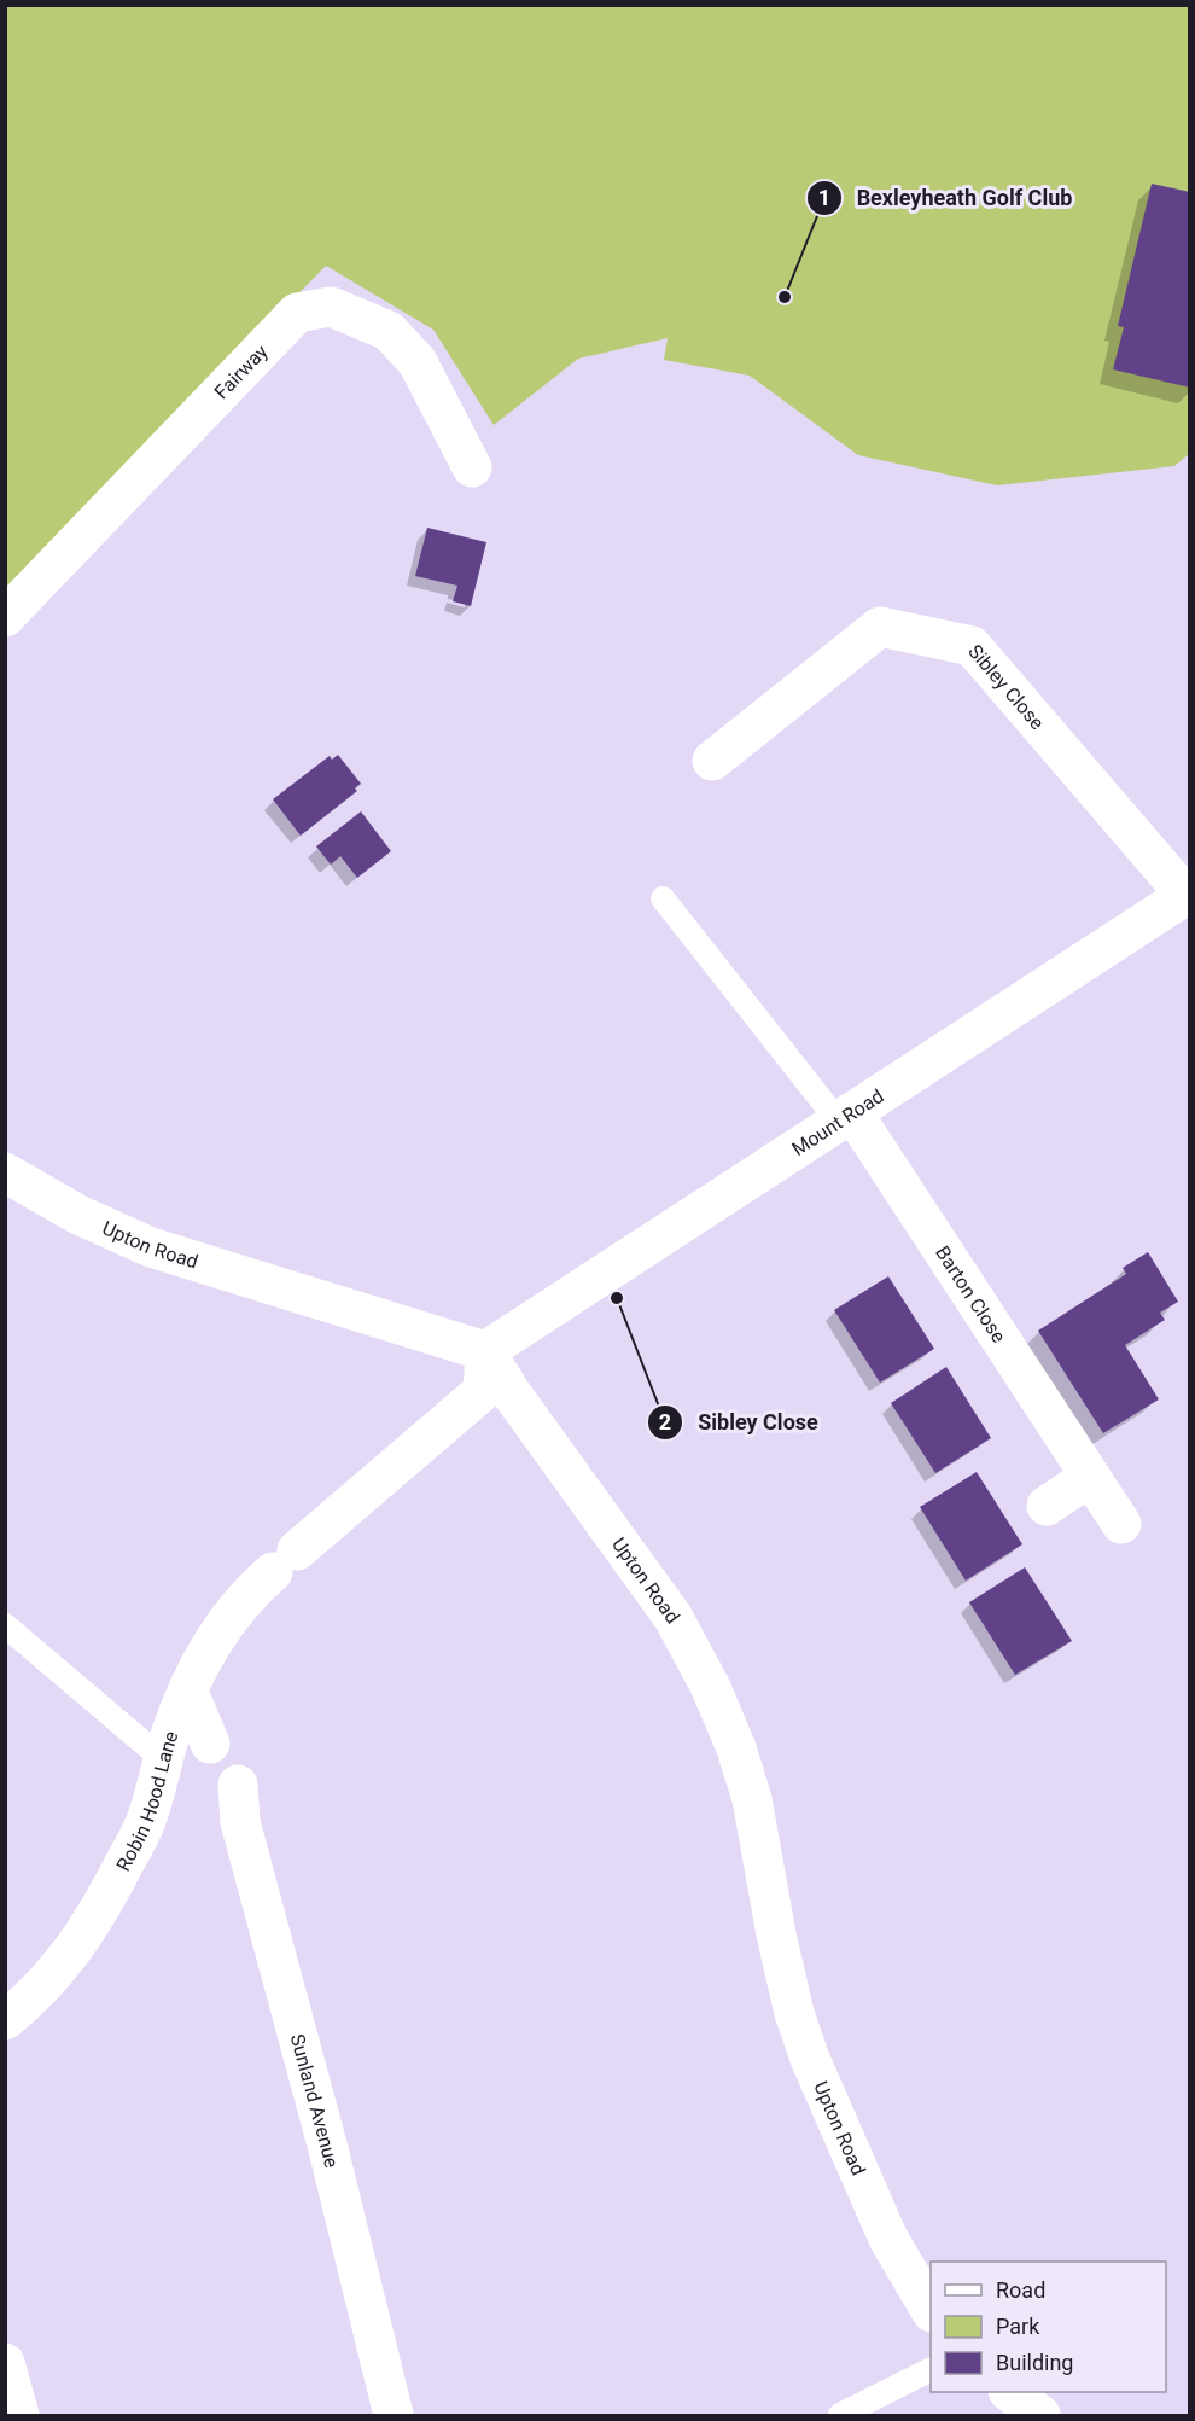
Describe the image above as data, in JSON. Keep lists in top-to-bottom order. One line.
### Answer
{"streets":{"street":["Fairway","Sibley Close","Mount Road","Upton Road","Barton Close","Robin Hood Lane","Sunland Avenue"]},"crossings":[["Sibley Close","Mount Road"],["Mount Road","Upton Road"],["Mount Road","Barton Close"],["Mount Road","Robin Hood Lane"],["Upton Road","Robin Hood Lane"]],"places":["Bexleyheath Golf Club","Sibley Close"],"legend":["Road","Park","Building"]}
